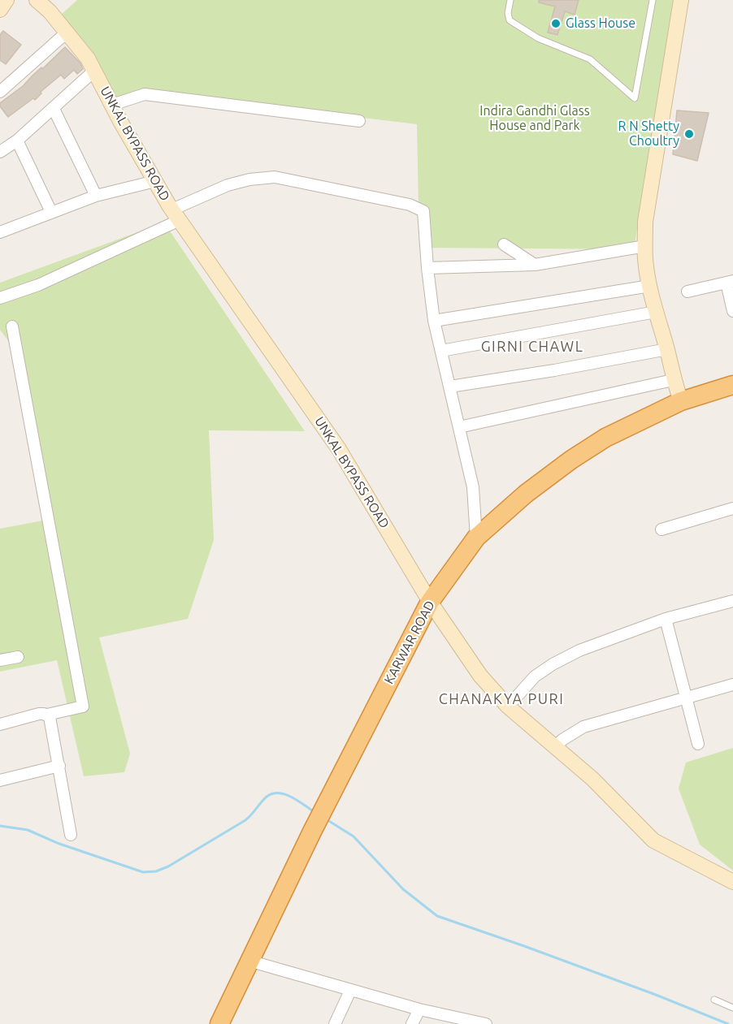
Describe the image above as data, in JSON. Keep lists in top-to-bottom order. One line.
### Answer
{"streets":{"highway":["KARWAR ROAD"],"main road":["UNKAL BYPASS ROAD"]},"crossings":[["UNKAL BYPASS ROAD","KARWAR ROAD"]],"districts":["GIRNI CHAWL","CHANAKYA PURI"],"parks":["Indira Gandhi Glass House and Park"],"places":["Glass House","R N Shetty Choultry"]}
